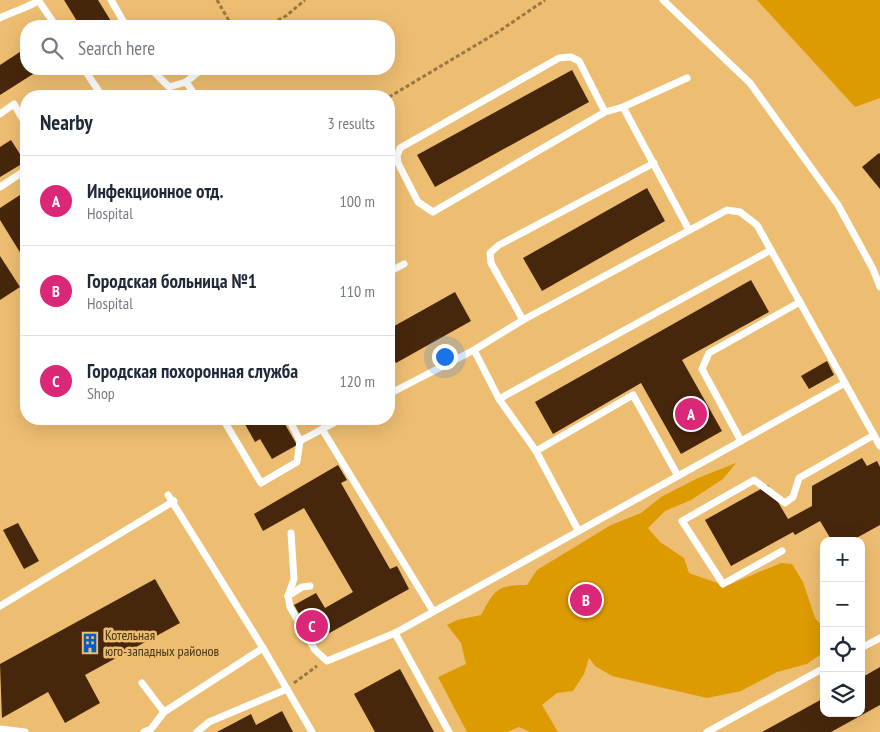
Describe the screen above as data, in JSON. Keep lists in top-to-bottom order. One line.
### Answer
{"places":{"building":["Котельная юго-западных районов"]},"page":{"search":"Search here","heading":["Nearby","3 results"],"list":[{"mark":"A","name":"Инфекционное отд.","note":"Hospital","value":"100 m"},{"mark":"B","name":"Городская больница №1","note":"Hospital","value":"110 m"},{"mark":"C","name":"Городская похоронная служба","note":"Shop","value":"120 m"}],"pins":["A","B","C"],"map_buttons":["+","−"]}}
